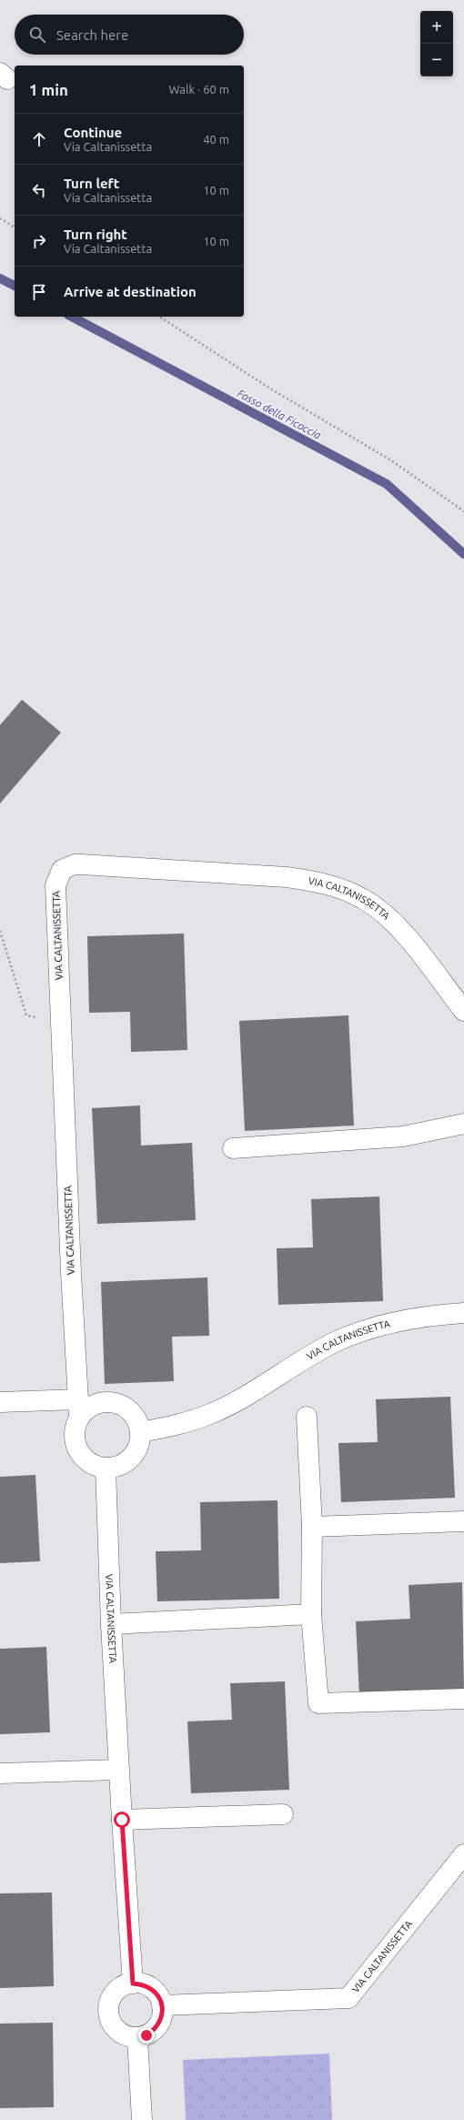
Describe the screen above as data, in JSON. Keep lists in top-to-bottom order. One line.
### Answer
{"streets":{"street":["VIA CALTANISSETTA"]},"water":["Fosso della Ficoccia"],"page":{"map_buttons":["+","−"],"search":"Search here","heading":["1 min","Walk · 60 m"],"list":[["Continue","Via Caltanissetta","40 m"],["Turn left","Via Caltanissetta","10 m"],["Turn right","Via Caltanissetta","10 m"],"Arrive at destination"]}}
